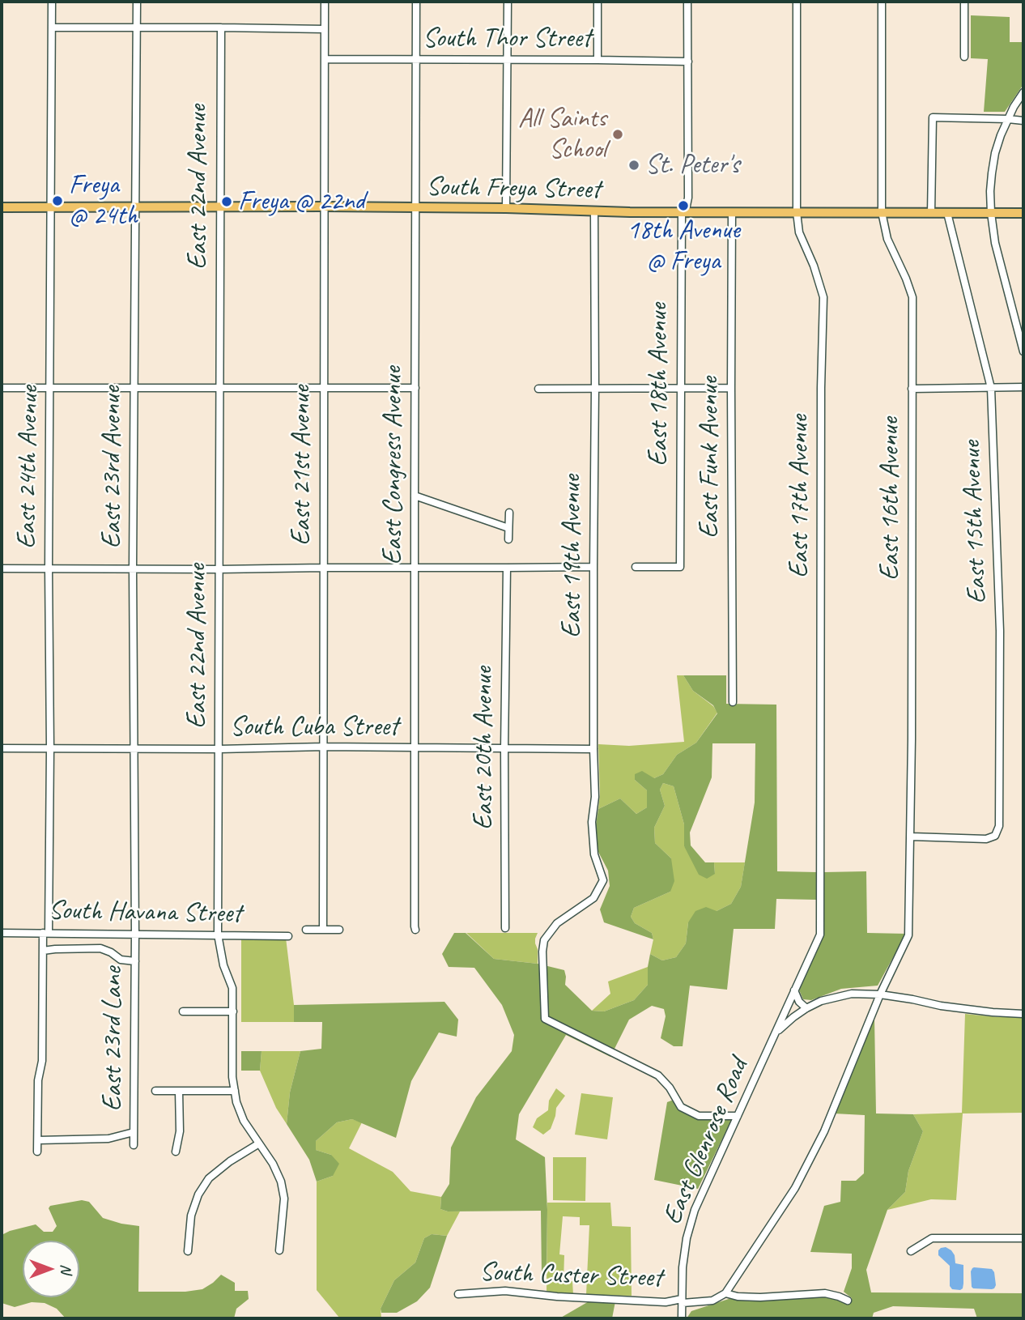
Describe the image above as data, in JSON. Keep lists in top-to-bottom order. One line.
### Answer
{"streets":{"main road":["South Freya Street"],"street":["South Thor Street","East 22nd Avenue","East 18th Avenue","East Funk Avenue","East 21st Avenue","East Congress Avenue","East 24th Avenue","East 23rd Avenue","East 17th Avenue","East 16th Avenue","East 15th Avenue","East 19th Avenue","South Cuba Street","East 20th Avenue","South Havana Street","East 23rd Lane","East Glenrose Road","South Custer Street"]},"crossings":[["South Thor Street","East 18th Avenue"],["South Thor Street","East 21st Avenue"],["South Thor Street","East Congress Avenue"],["East 22nd Avenue","South Freya Street"],["East 22nd Avenue","South Cuba Street"],["East 22nd Avenue","South Havana Street"],["South Freya Street","East 18th Avenue"],["South Freya Street","East Funk Avenue"],["South Freya Street","East 21st Avenue"],["South Freya Street","East Congress Avenue"],["South Freya Street","East 24th Avenue"],["South Freya Street","East 23rd Avenue"],["South Freya Street","East 17th Avenue"],["South Freya Street","East 16th Avenue"],["South Freya Street","East 15th Avenue"],["South Freya Street","East 19th Avenue"],["East 21st Avenue","South Cuba Street"],["East Congress Avenue","South Cuba Street"],["East 24th Avenue","South Cuba Street"],["East 24th Avenue","South Havana Street"],["East 23rd Avenue","South Cuba Street"],["East 23rd Avenue","South Havana Street"],["East 23rd Avenue","East 23rd Lane"],["East 17th Avenue","East Glenrose Road"],["East 16th Avenue","East 15th Avenue"],["East 16th Avenue","South Custer Street"],["East 19th Avenue","South Cuba Street"],["East 19th Avenue","East Glenrose Road"],["South Cuba Street","East 20th Avenue"],["South Havana Street","East 23rd Lane"],["East Glenrose Road","South Custer Street"]],"places":["All Saints School","St. Peter's","Freya @ 24th","Freya @ 22nd","18th Avenue @ Freya"],"north":"right"}
